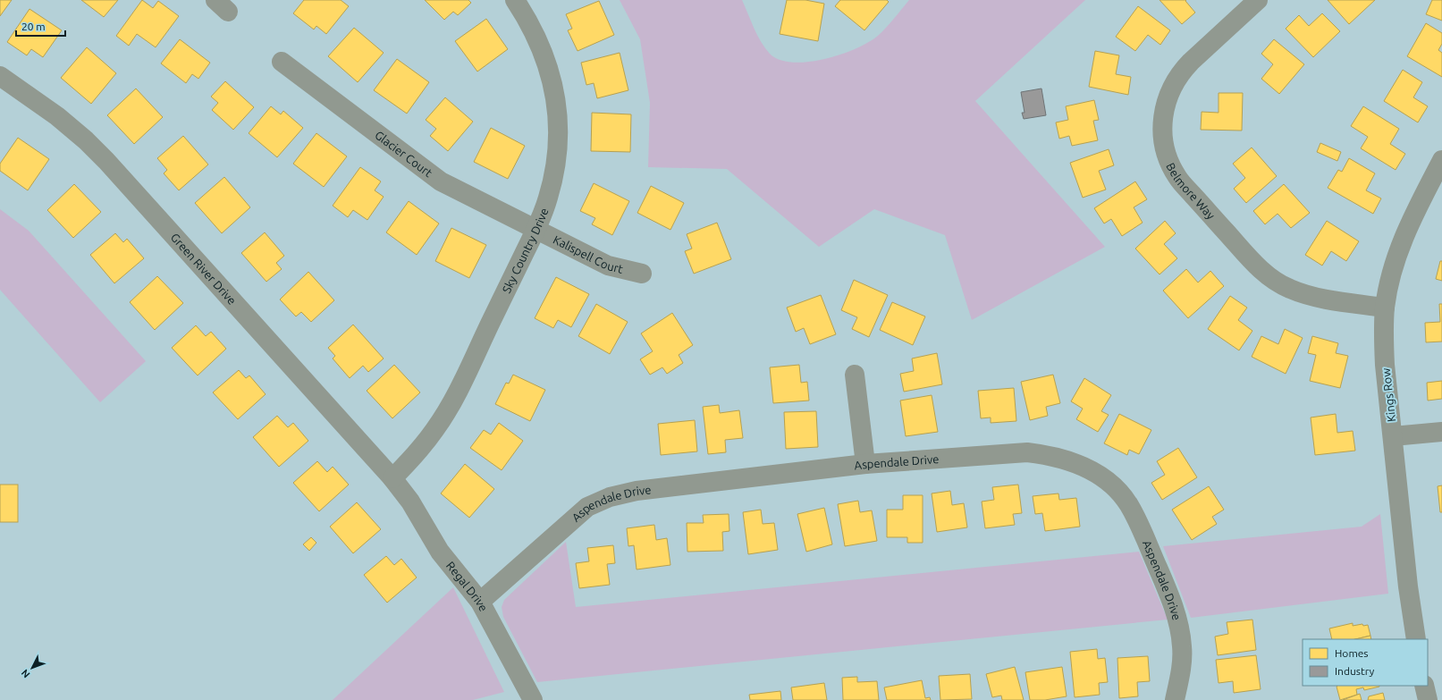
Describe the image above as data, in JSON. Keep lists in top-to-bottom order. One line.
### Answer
{"streets":{"street":["Glacier Court","Belmore Way","Sky Country Drive","Kalispell Court","Green River Drive","Kings Row","Aspendale Drive","Regal Drive"]},"crossings":[["Glacier Court","Sky Country Drive"],["Glacier Court","Kalispell Court"],["Belmore Way","Kings Row"],["Sky Country Drive","Kalispell Court"],["Sky Country Drive","Green River Drive"],["Sky Country Drive","Regal Drive"],["Green River Drive","Regal Drive"],["Aspendale Drive","Regal Drive"]],"legend":["Homes","Industry"],"scale_bar":"20 m","north":"bottom left"}
